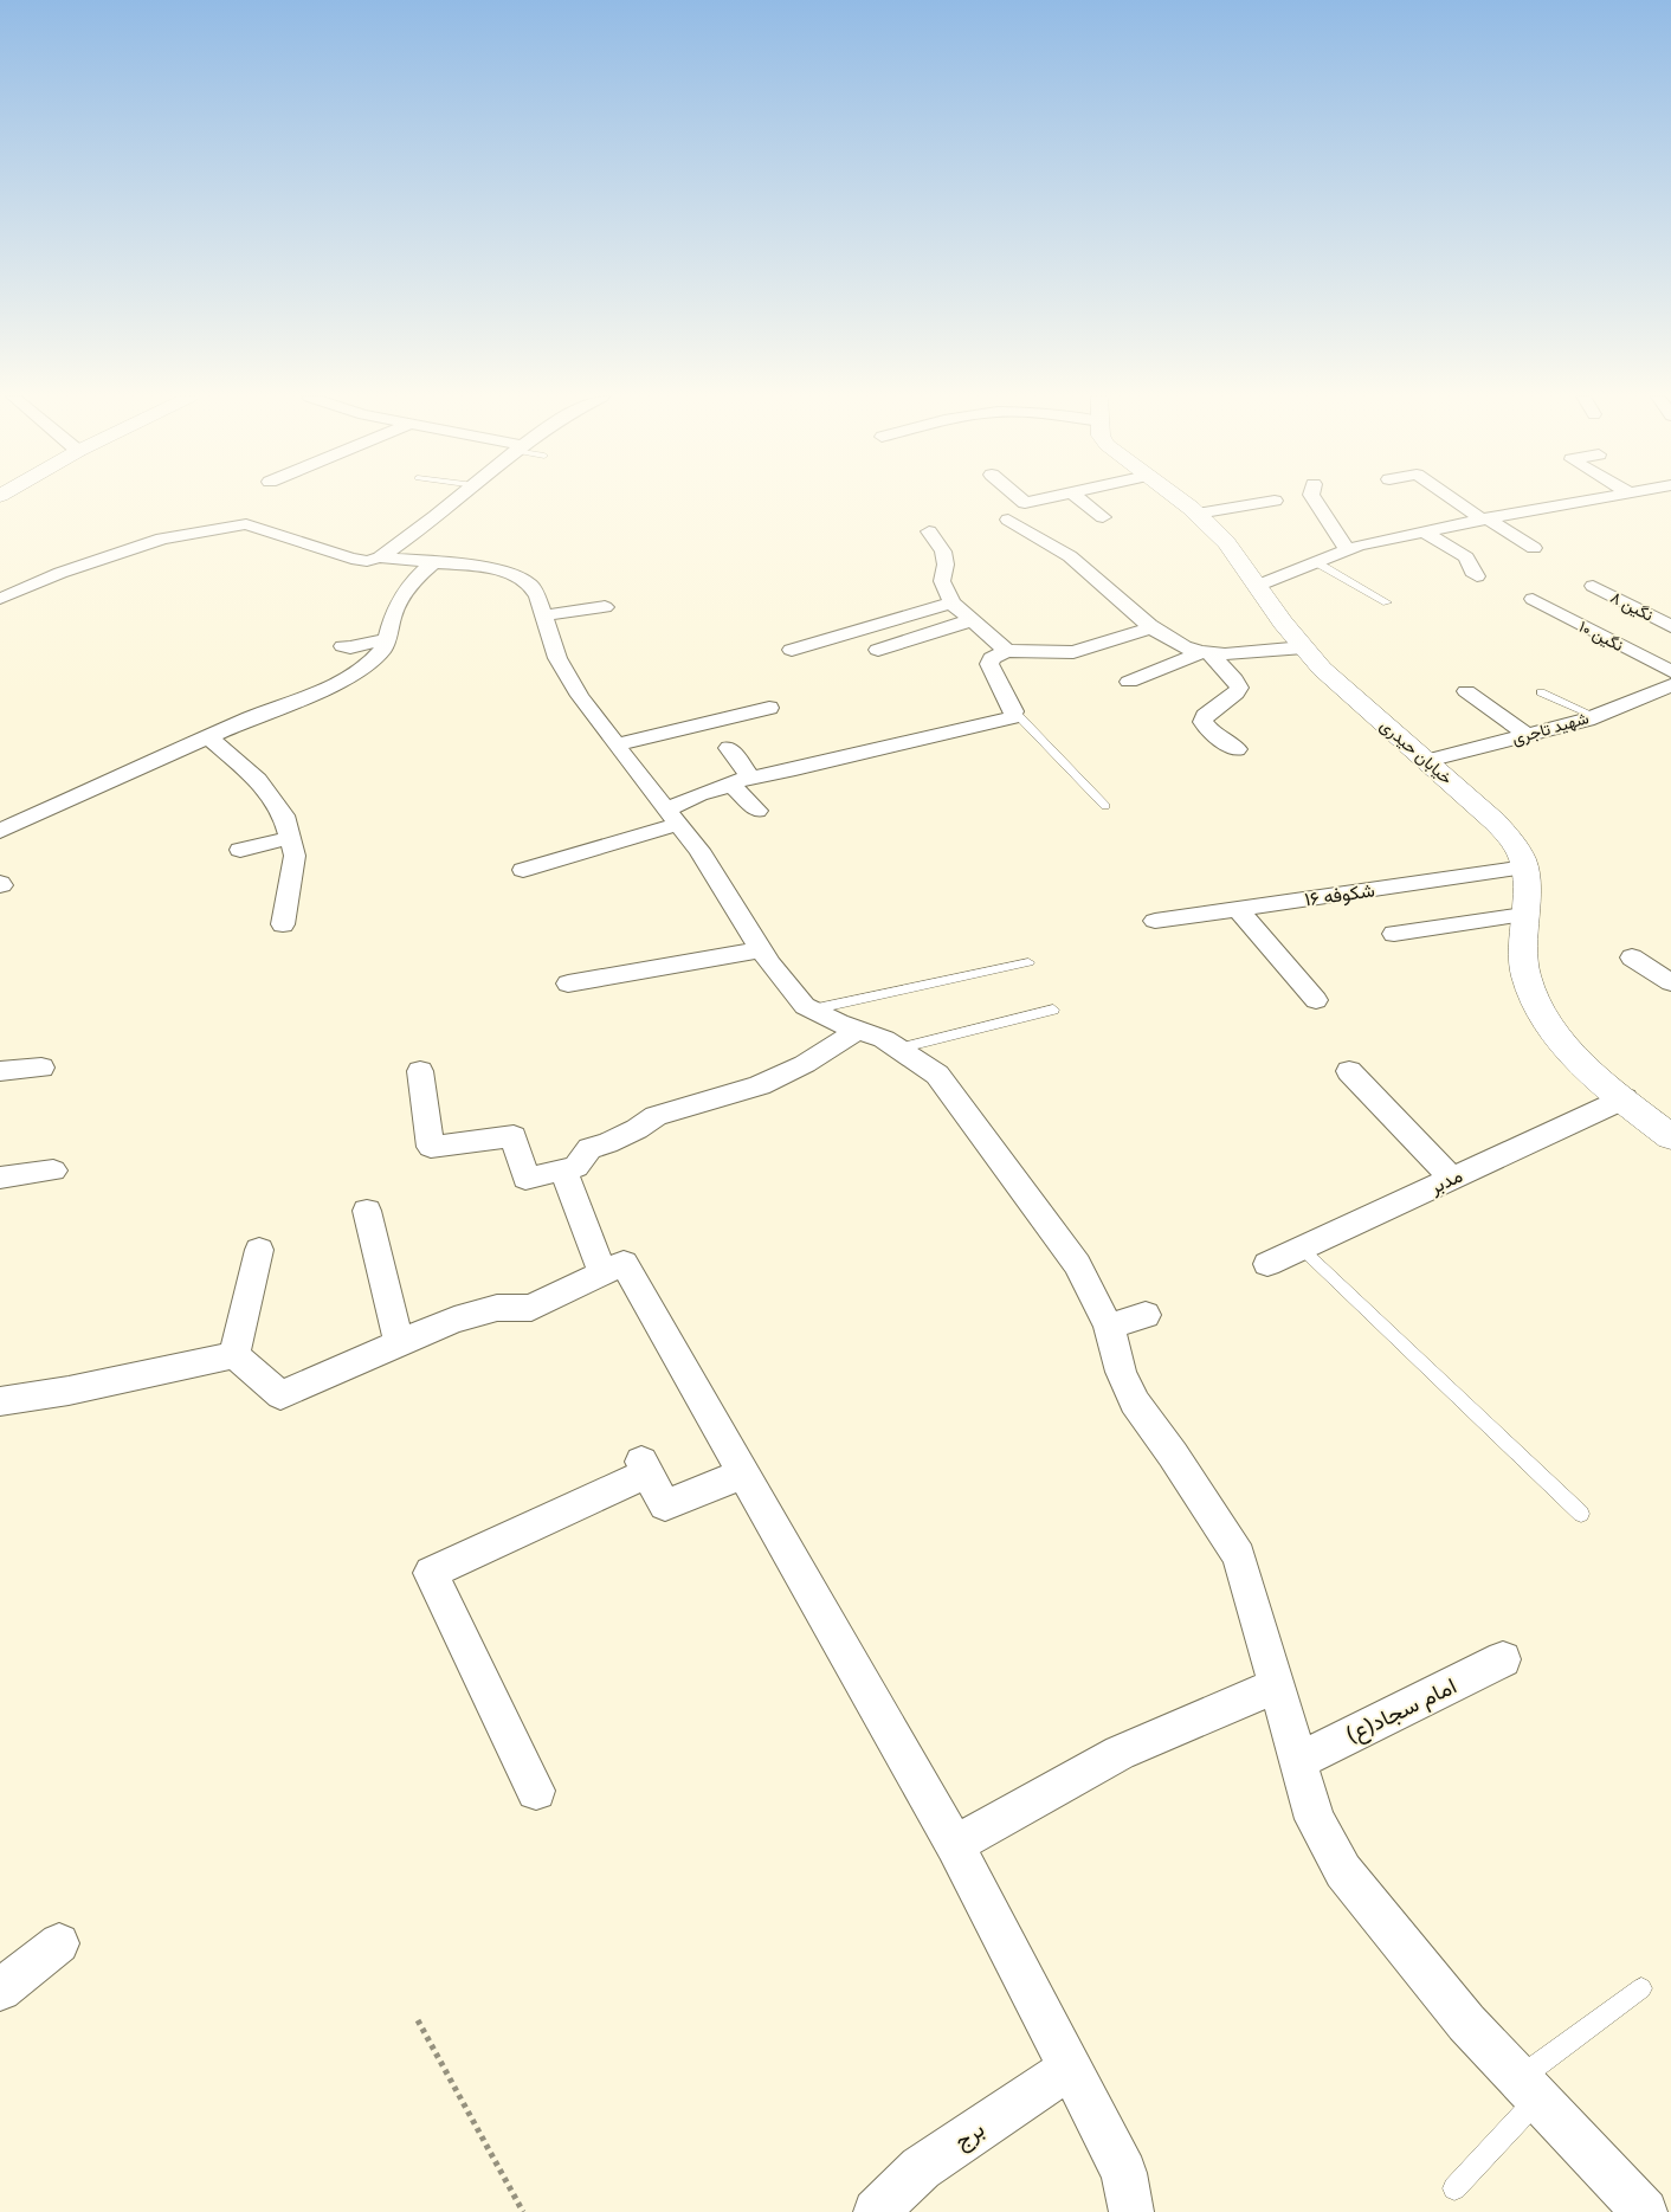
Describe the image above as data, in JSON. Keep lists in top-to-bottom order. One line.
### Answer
{"streets":{"street":["نگین ۸","نگین ۱۰","شهید تاجری","خیابان حیدری","شکوفه ۱۶","مدبر","امام سجاد(ع)","برج"]},"crossings":[["شهید تاجری","خیابان حیدری"],["خیابان حیدری","شکوفه ۱۶"],["خیابان حیدری","مدبر"]]}
